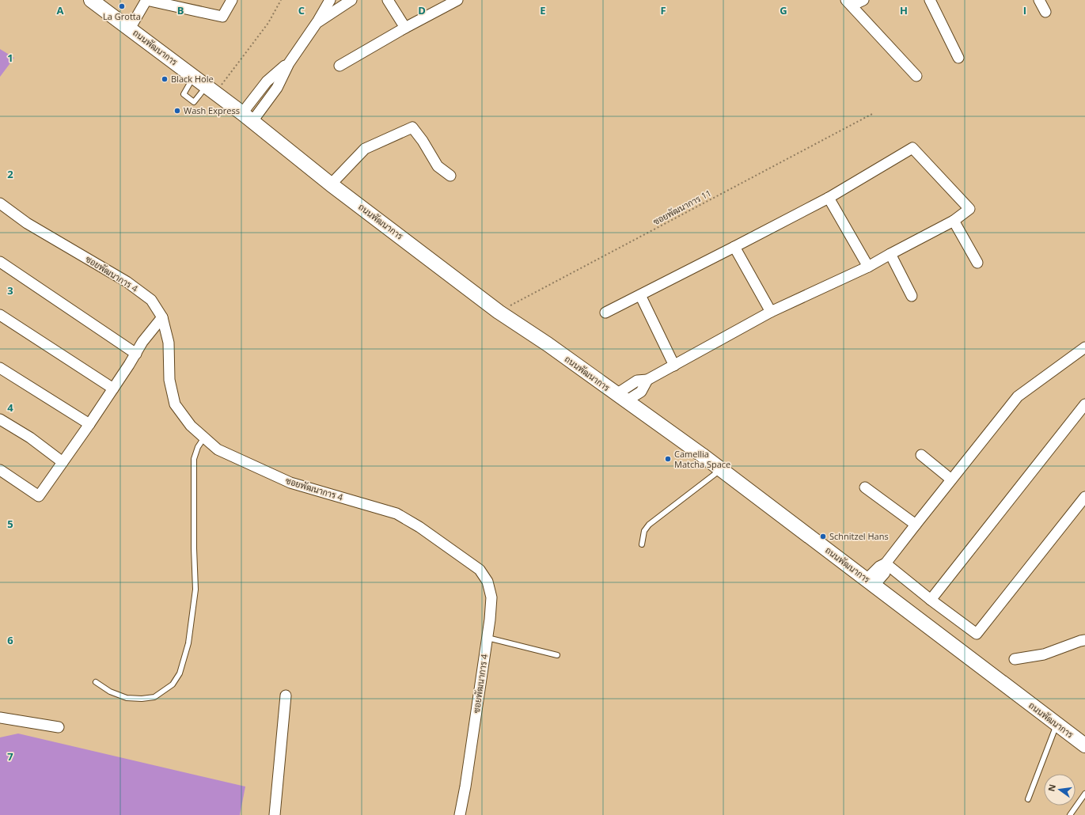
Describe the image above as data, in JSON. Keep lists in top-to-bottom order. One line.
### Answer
{"streets":{"street":["ถนนพัฒนาการ","ซอยพัฒนาการ 4"],"path":["ซอยพัฒนาการ 11"]},"crossings":[["ถนนพัฒนาการ","ซอยพัฒนาการ 11"]],"places":["La Grotta","Black Hole","Wash Express","Camellia Matcha Space","Schnitzel Hans"],"north":"left","grid":{"columns":["A","B","C","D","E","F","G","H","I"],"rows":["1","2","3","4","5","6","7"]}}
